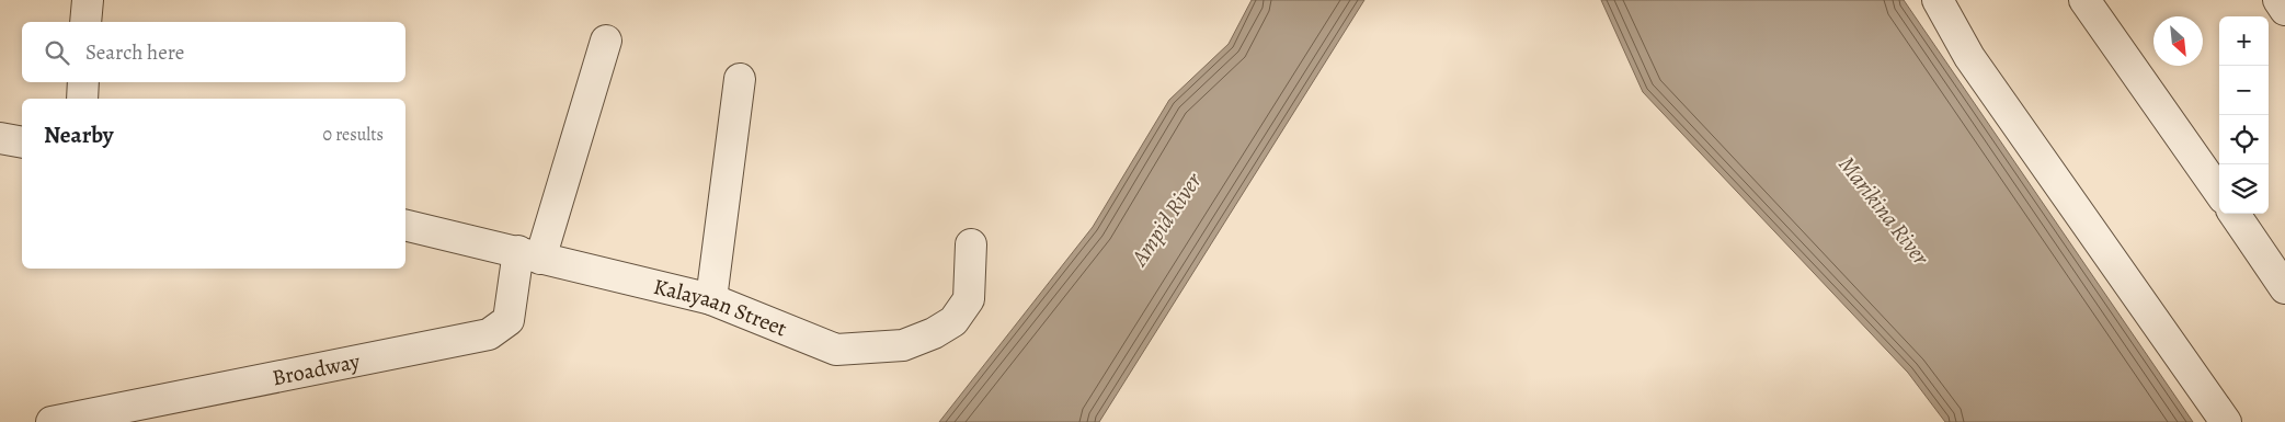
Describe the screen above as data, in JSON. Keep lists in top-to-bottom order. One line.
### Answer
{"streets":{"street":["Kalayaan Street","Broadway"]},"crossings":[["Kalayaan Street","Broadway"]],"water":["Marikina River","Ampid River"],"north":"bottom right","page":{"map_buttons":["+","−"],"search":"Search here","heading":["Nearby","0 results"]}}
